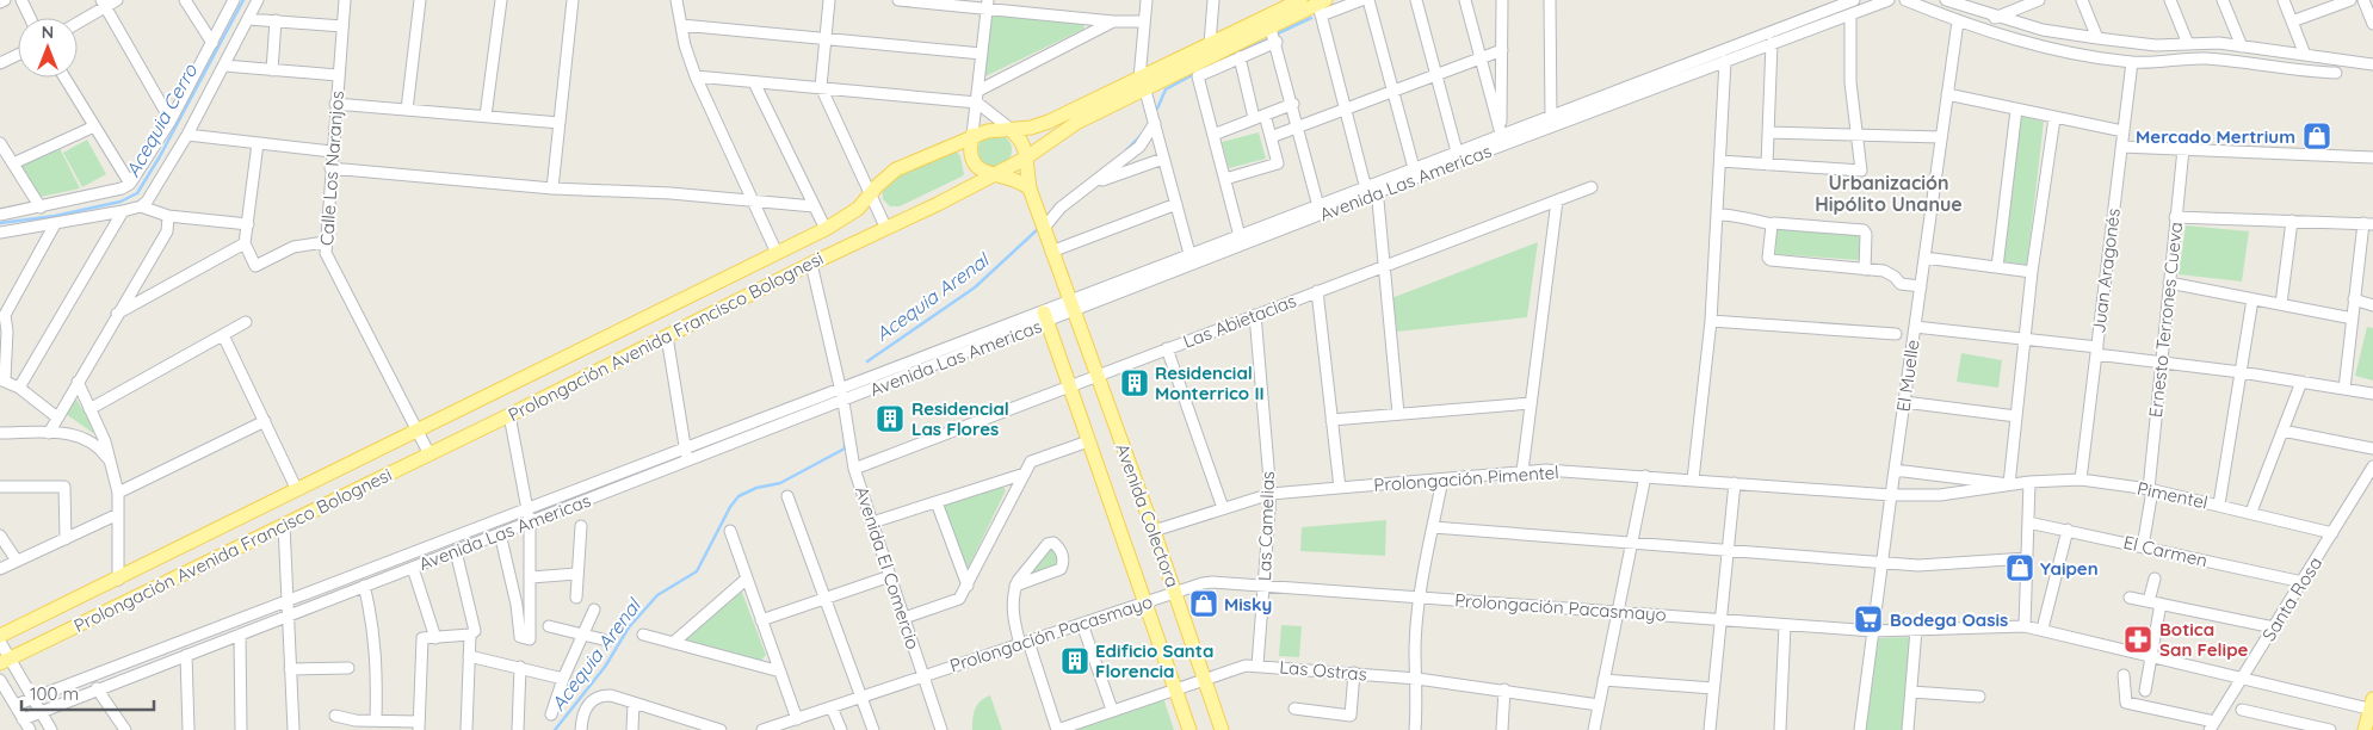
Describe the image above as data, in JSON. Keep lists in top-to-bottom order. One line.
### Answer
{"streets":{"main road":["Prolongación Avenida Francisco Bolognesi","Avenida Colectora"],"street":["Calle Los Naranjos","Avenida Las Americas","Juan Aragonés","Ernesto Terrones Cueva","Las Abietacias","El Muelle","Prolongación Pimentel","Pimentel","Las Camelias","El Carmen","Avenida El Comercio","Santa Rosa","Prolongación Pacasmayo","Las Ostras"]},"crossings":[["Calle Los Naranjos","Prolongación Avenida Francisco Bolognesi"],["Avenida Las Americas","Avenida Colectora"],["Avenida Las Americas","Avenida El Comercio"],["Juan Aragonés","Pimentel"],["Ernesto Terrones Cueva","Pimentel"],["Ernesto Terrones Cueva","El Carmen"],["Las Abietacias","Avenida Colectora"],["Las Abietacias","Las Camelias"],["Las Abietacias","Avenida El Comercio"],["Prolongación Avenida Francisco Bolognesi","Avenida Colectora"],["Prolongación Avenida Francisco Bolognesi","Avenida El Comercio"],["El Muelle","Prolongación Pimentel"],["El Muelle","Pimentel"],["El Muelle","Prolongación Pacasmayo"],["Prolongación Pimentel","Pimentel"],["Prolongación Pimentel","Avenida Colectora"],["Prolongación Pimentel","Las Camelias"],["Pimentel","Santa Rosa"],["Avenida Colectora","Prolongación Pacasmayo"],["Avenida Colectora","Las Ostras"],["Las Camelias","Prolongación Pacasmayo"],["Las Camelias","Las Ostras"],["El Carmen","Santa Rosa"],["Avenida El Comercio","Prolongación Pacasmayo"],["Santa Rosa","Prolongación Pacasmayo"]],"districts":["Urbanización Hipólito Unanue"],"water":["Acequia Cerro","Acequia Arenal"],"places":{"shop":["Mercado Mertrium","Yaipen","Misky"],"building":["Residencial Monterrico II","Residencial Las Flores","Edificio Santa Florencia"],"supermarket":["Bodega Oasis"],"pharmacy":["Botica San Felipe"]},"scale_bar":"100 m","north":"top"}
